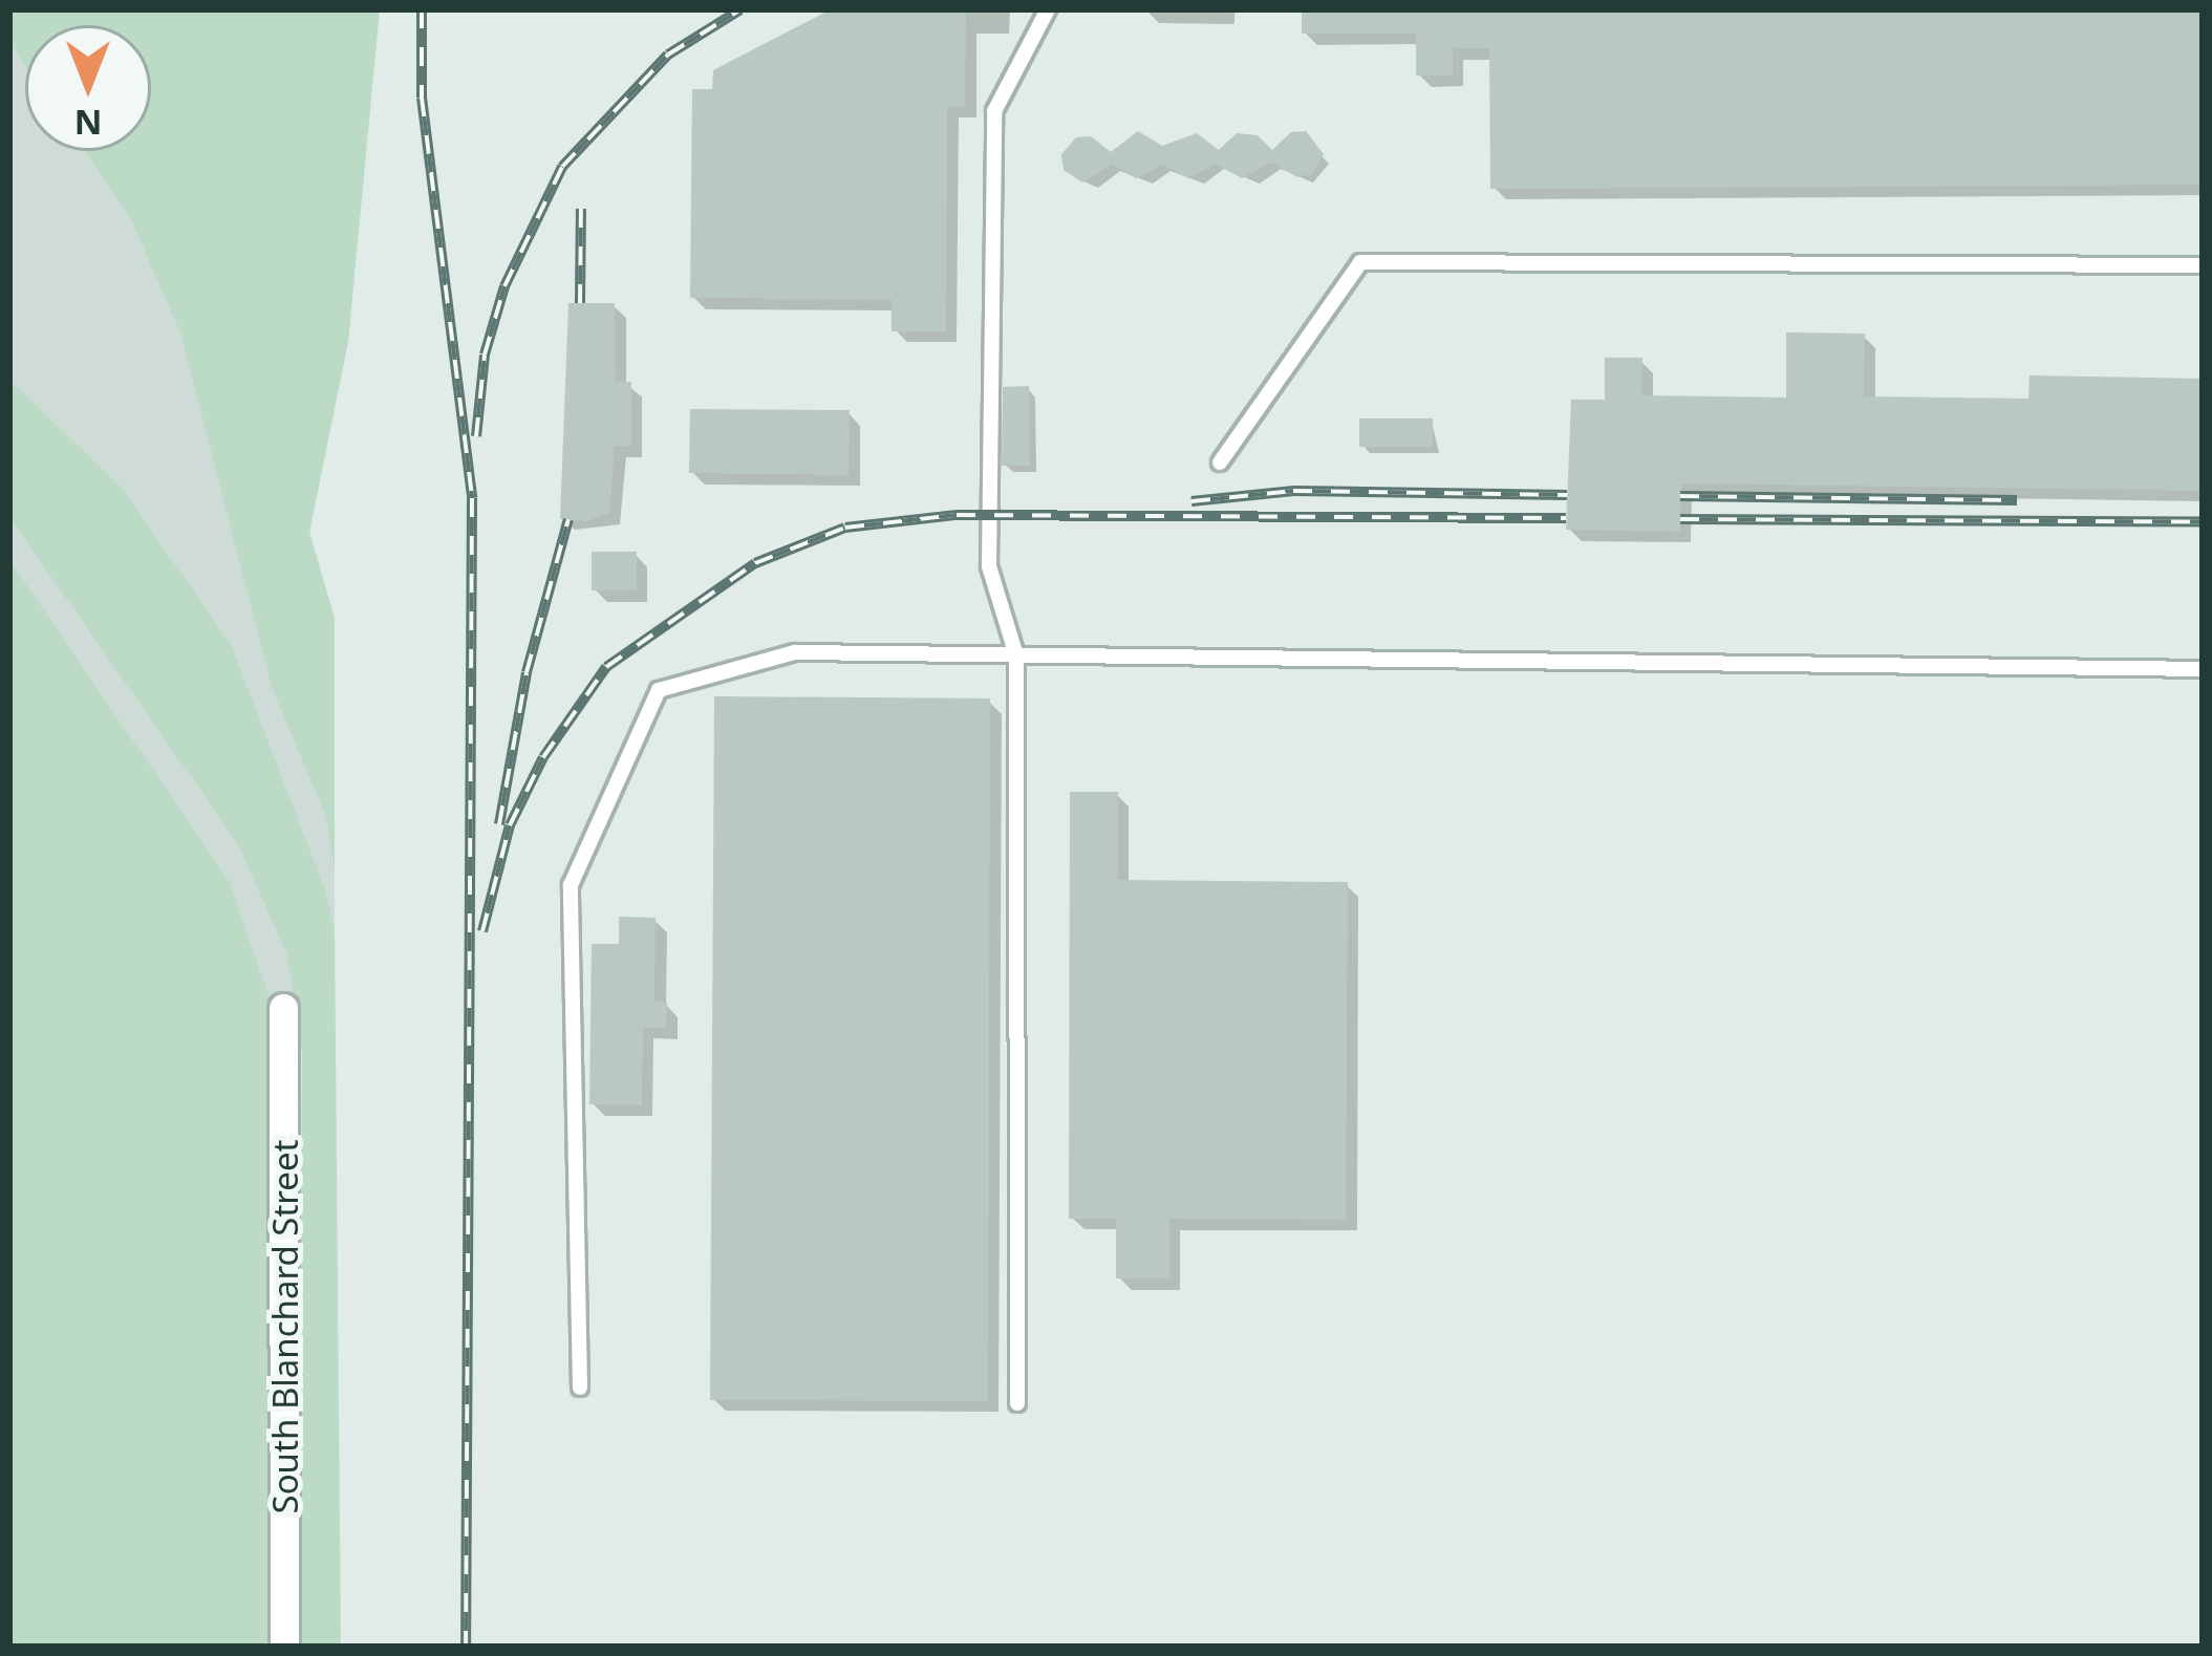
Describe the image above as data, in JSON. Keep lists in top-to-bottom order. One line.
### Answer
{"streets":{"street":["South Blanchard Street"]},"north":"bottom"}
